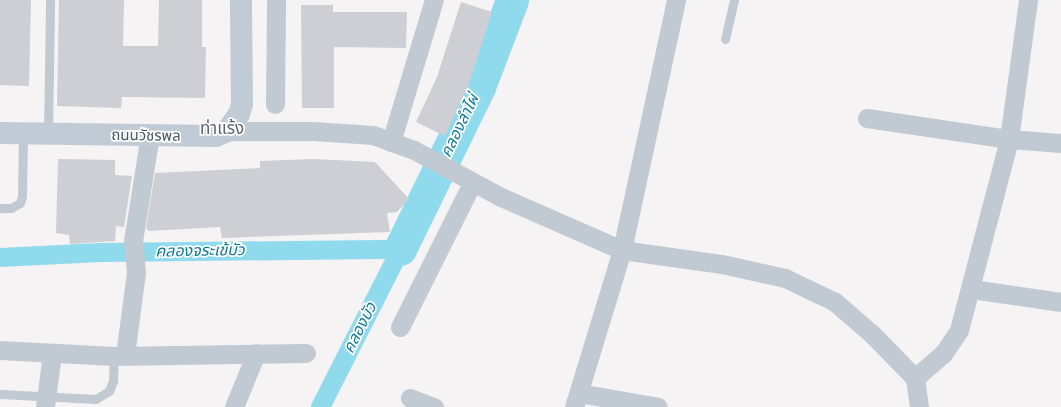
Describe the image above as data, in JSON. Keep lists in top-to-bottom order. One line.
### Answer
{"streets":{"main road":["ถนนวัชรพล"]},"districts":["ท่าแร้ง"],"water":["คลองลำไผ่","คลองจระเข้บัว","คลองบัว"]}
